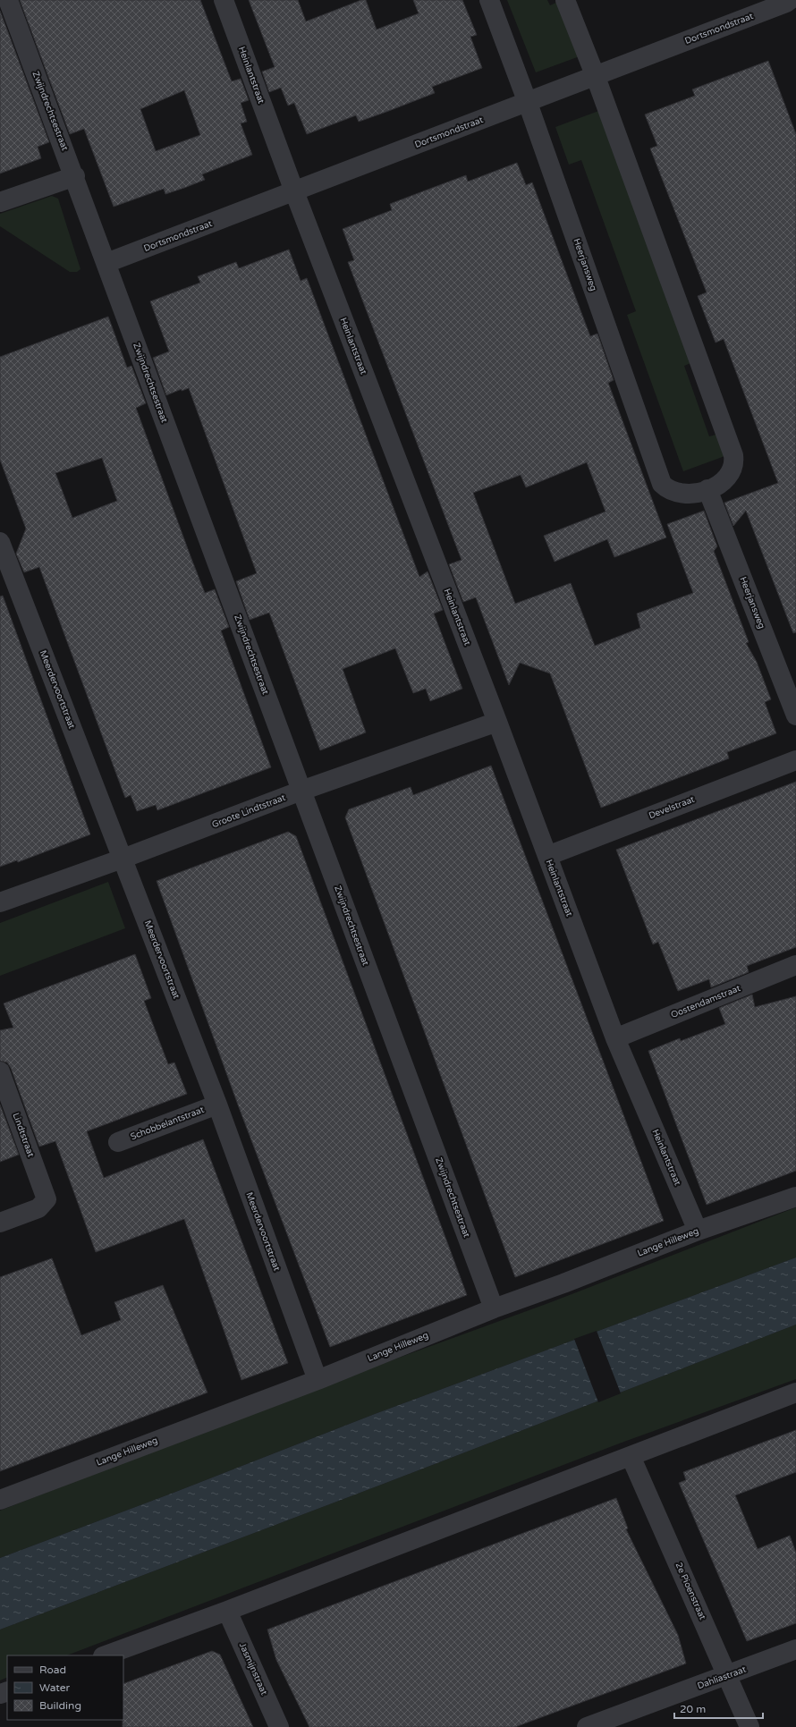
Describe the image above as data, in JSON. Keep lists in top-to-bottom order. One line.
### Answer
{"streets":{"street":["Dortsmondstraat","Heinlantstraat","Zwijndrechtsestraat","Heerjansweg","Meerdervoortstraat","Develstraat","Groote Lindtstraat","Oostendamstraat","Schobbelantstraat","Lindtstraat","Lange Hilleweg","2e Pioenstraat","Jasmijnstraat","Dahliastraat"]},"crossings":[["Dortsmondstraat","Heinlantstraat"],["Dortsmondstraat","Zwijndrechtsestraat"],["Dortsmondstraat","Heerjansweg"],["Heinlantstraat","Develstraat"],["Heinlantstraat","Groote Lindtstraat"],["Heinlantstraat","Oostendamstraat"],["Heinlantstraat","Lange Hilleweg"],["Zwijndrechtsestraat","Groote Lindtstraat"],["Zwijndrechtsestraat","Lange Hilleweg"],["Meerdervoortstraat","Groote Lindtstraat"],["Meerdervoortstraat","Schobbelantstraat"],["Meerdervoortstraat","Lange Hilleweg"],["2e Pioenstraat","Dahliastraat"]],"legend":["Road","Water","Building"],"scale_bar":"20 m"}
